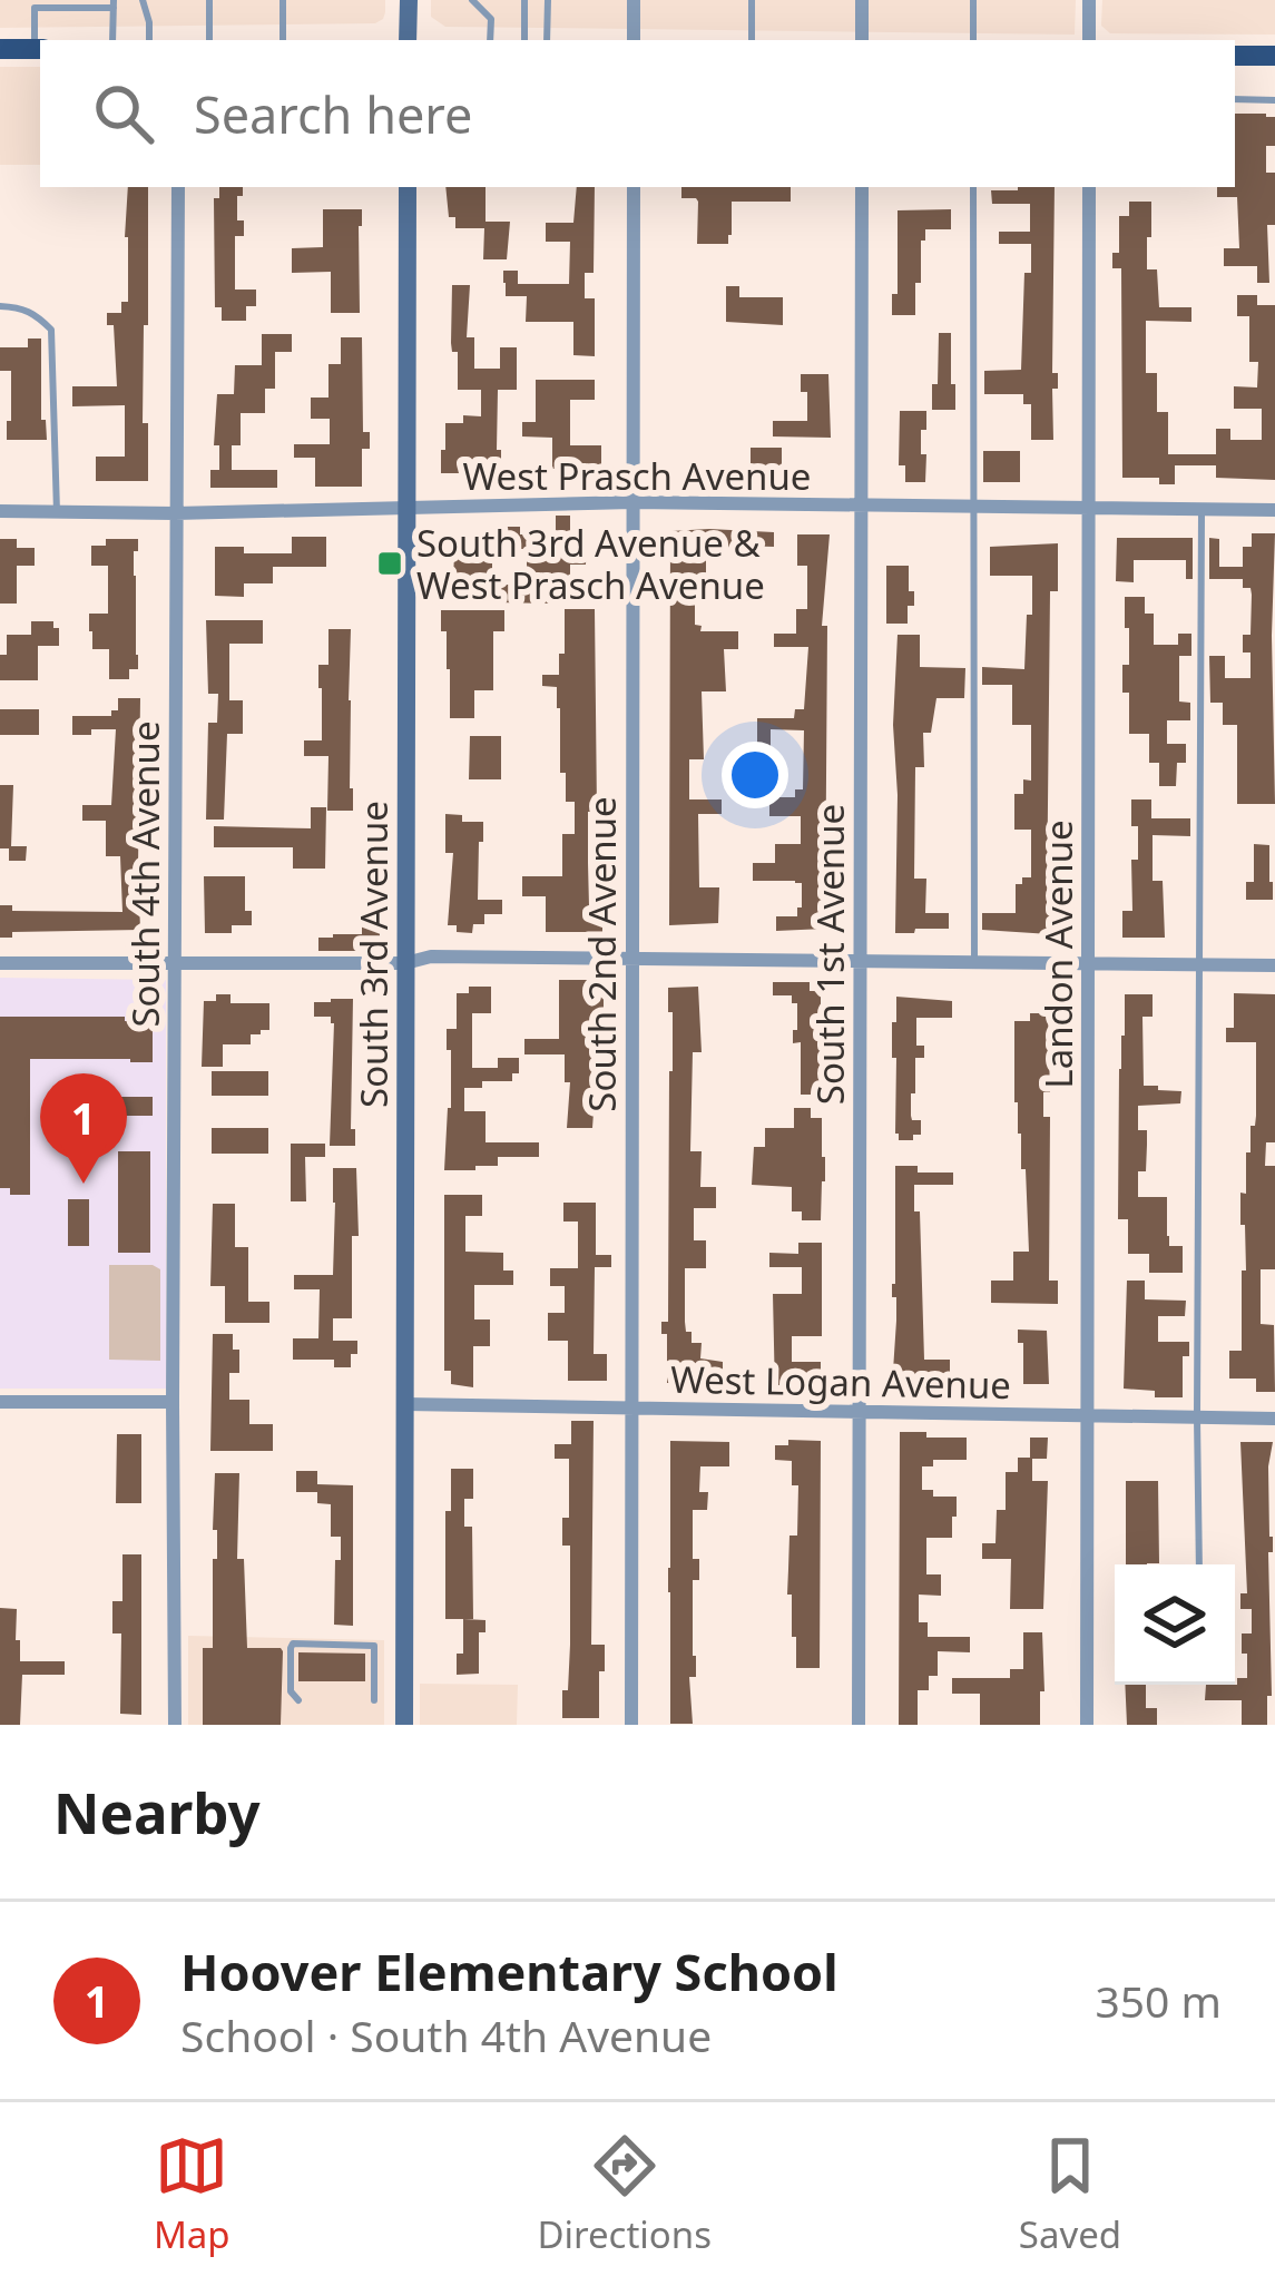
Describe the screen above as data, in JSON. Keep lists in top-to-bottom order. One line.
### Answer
{"streets":{"street":["West Prasch Avenue","South 4th Avenue","South 3rd Avenue","South 2nd Avenue","South 1st Avenue","Landon Avenue","West Logan Avenue"]},"crossings":[["West Prasch Avenue","South 4th Avenue"],["West Prasch Avenue","South 3rd Avenue"],["West Prasch Avenue","South 2nd Avenue"],["West Prasch Avenue","South 1st Avenue"],["West Prasch Avenue","Landon Avenue"],["South 3rd Avenue","West Logan Avenue"],["South 2nd Avenue","West Logan Avenue"],["South 1st Avenue","West Logan Avenue"],["Landon Avenue","West Logan Avenue"]],"places":{"transit":["South 3rd Avenue & West Prasch Avenue"]},"page":{"search":"Search here","pins":"1","heading":"Nearby","list":[{"mark":"1","name":"Hoover Elementary School","note":"School · South 4th Avenue","value":"350 m"}],"nav":["Map","Directions","Saved"]}}
